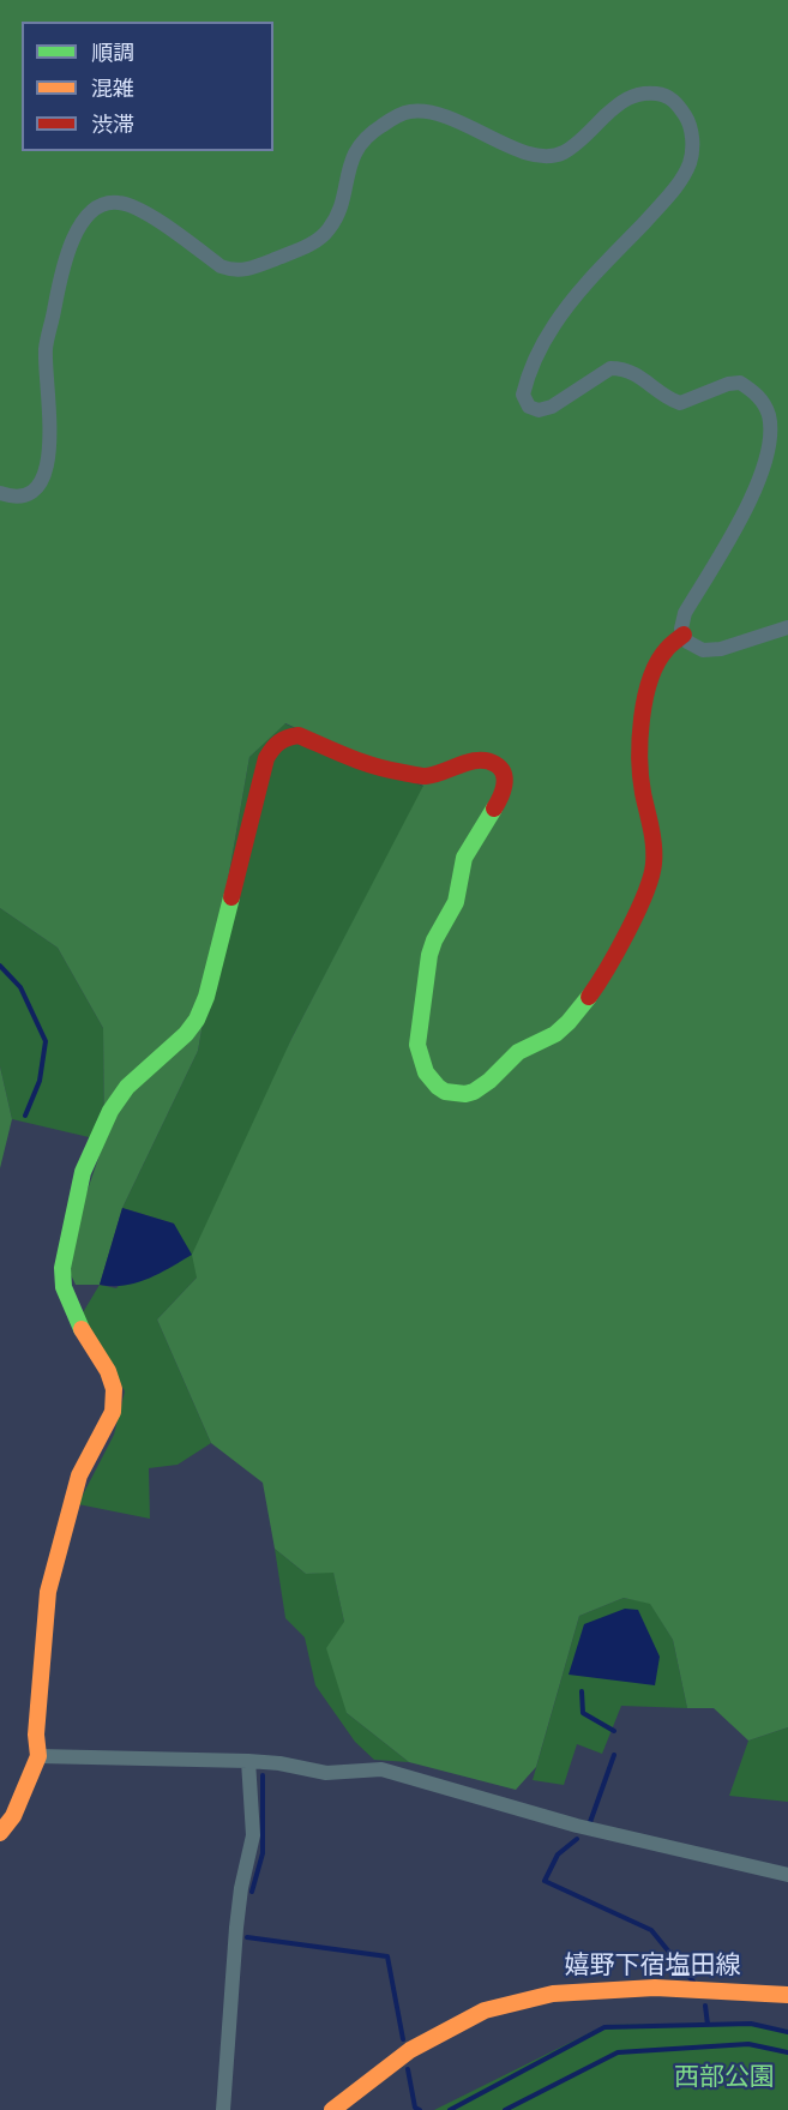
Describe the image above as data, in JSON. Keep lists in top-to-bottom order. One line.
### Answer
{"streets":{"street":["嬉野下宿塩田線"]},"parks":["西部公園"],"legend":["順調","混雑","渋滞"]}
